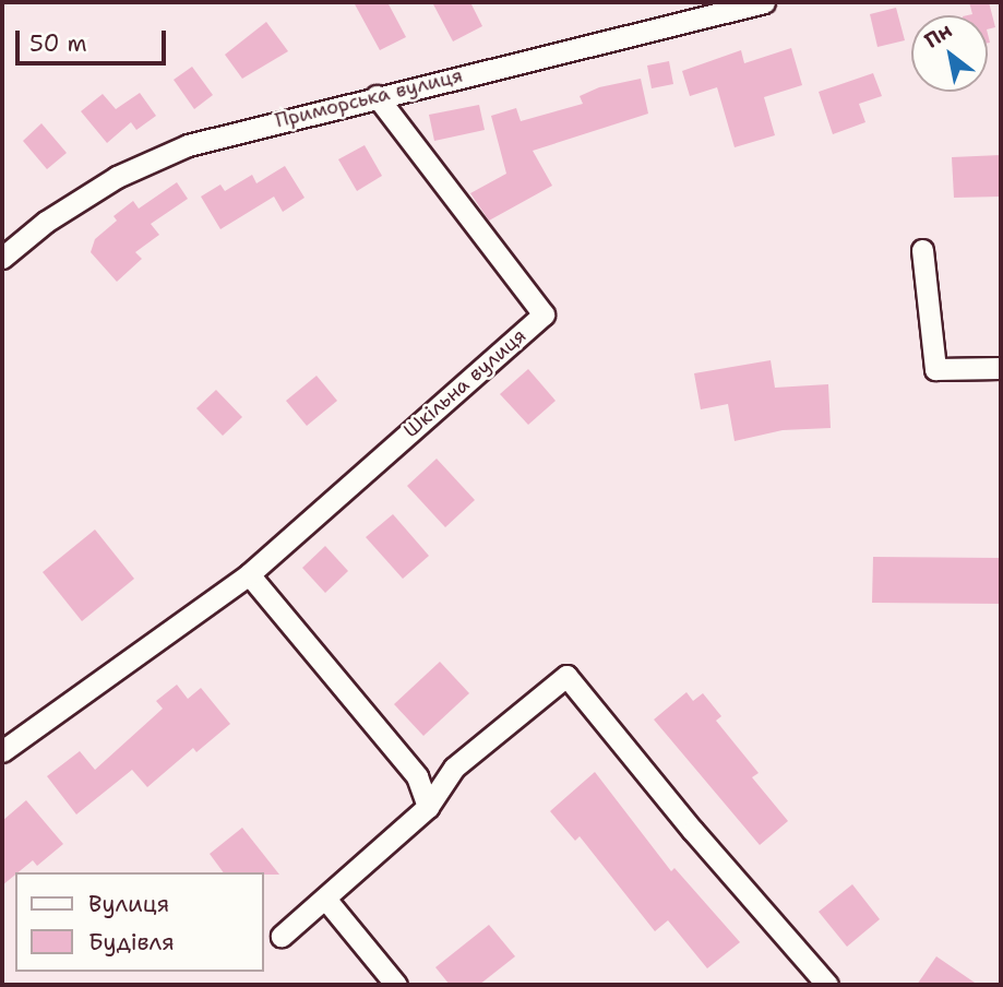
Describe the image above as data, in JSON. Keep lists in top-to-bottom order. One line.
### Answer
{"streets":{"street":["Приморська вулиця","Шкільна вулиця"]},"crossings":[["Приморська вулиця","Шкільна вулиця"]],"legend":["Вулиця","Будівля"],"scale_bar":"50 m","north":"top left"}
